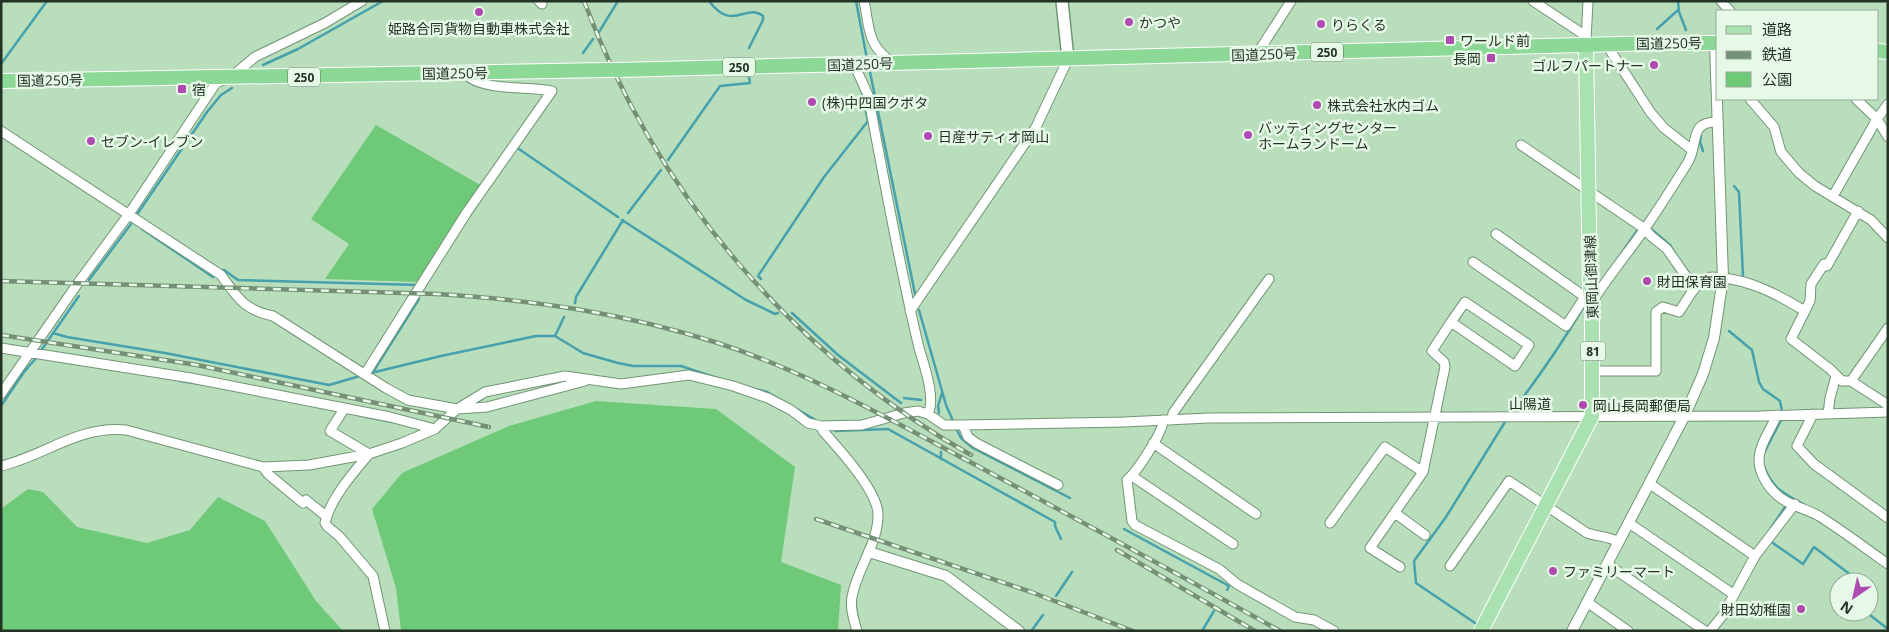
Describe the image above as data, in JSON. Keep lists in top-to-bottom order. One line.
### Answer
{"streets":{"highway":["国道250号","250"],"main road":["東岡山御津線","81"],"street":["山陽道"]},"crossings":[["国道250号","東岡山御津線"],["東岡山御津線","山陽道"]],"places":{"other":["姫路合同貨物自動車株式会社","かつや","りらくる","ゴルフパートナー","(株)中四国クボタ","株式会社水内ゴム","バッティングセンター ホームランドーム","日産サティオ岡山","セブン-イレブン","財田保育園","岡山長岡郵便局","ファミリーマート","財田幼稚園"],"transit":["ワールド前","長岡","宿"]},"legend":["道路","鉄道","公園"],"north":"bottom left"}
